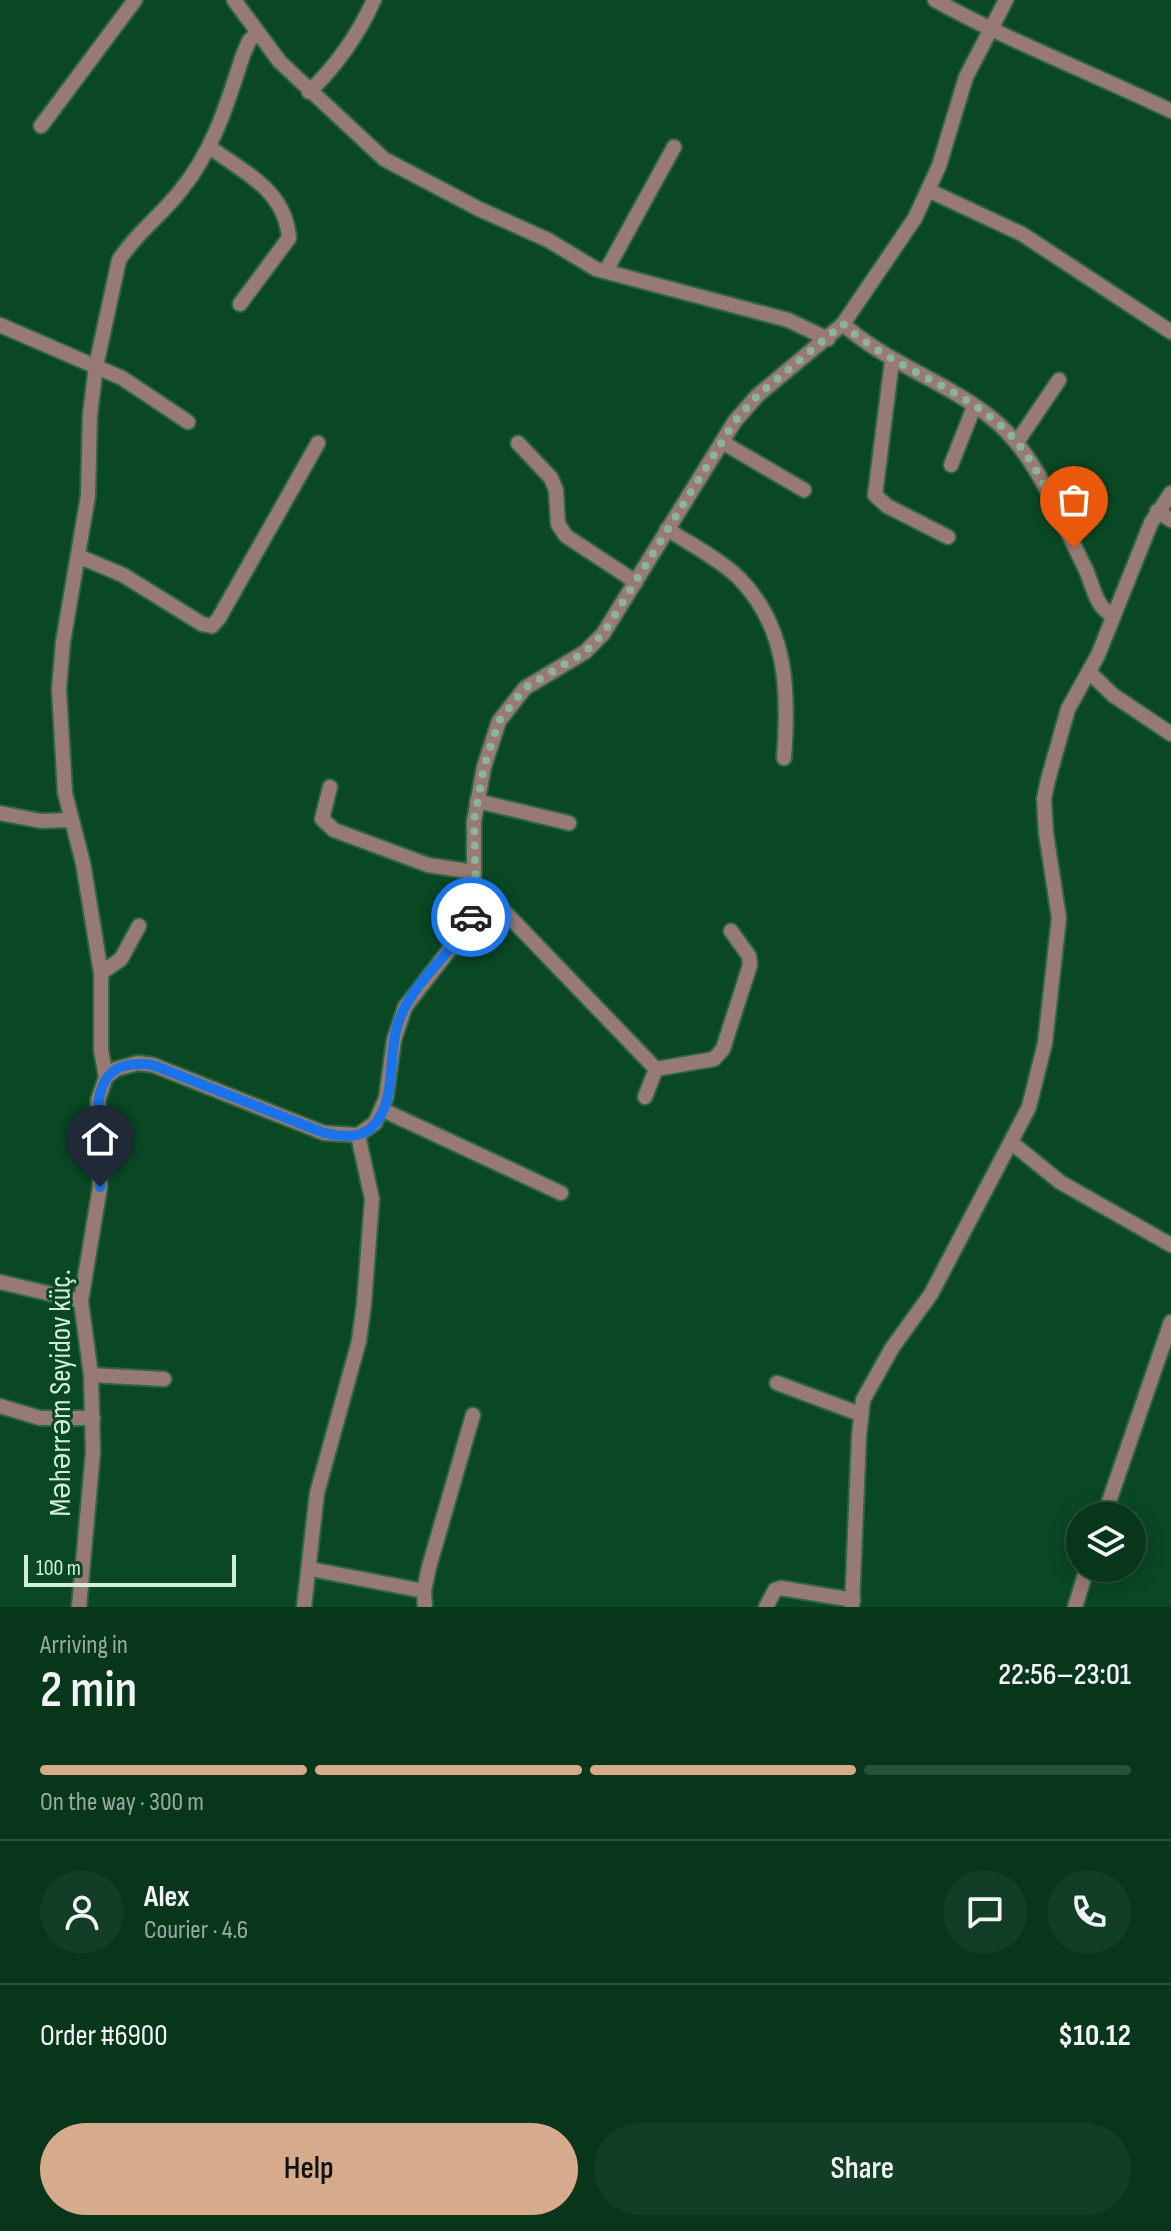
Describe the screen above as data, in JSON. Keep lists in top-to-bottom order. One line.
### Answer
{"streets":{"street":["Məhərrəm Seyidov küç."]},"scale_bar":"100 m","page":{"scale":"100 m","heading":["2 min","Arriving in","22:56–23:01"],"panel":["Alex","Courier · 4.6","Order #6900","$10.12"],"bar":"On the way · 300 m","buttons":["Help","Share"]}}
